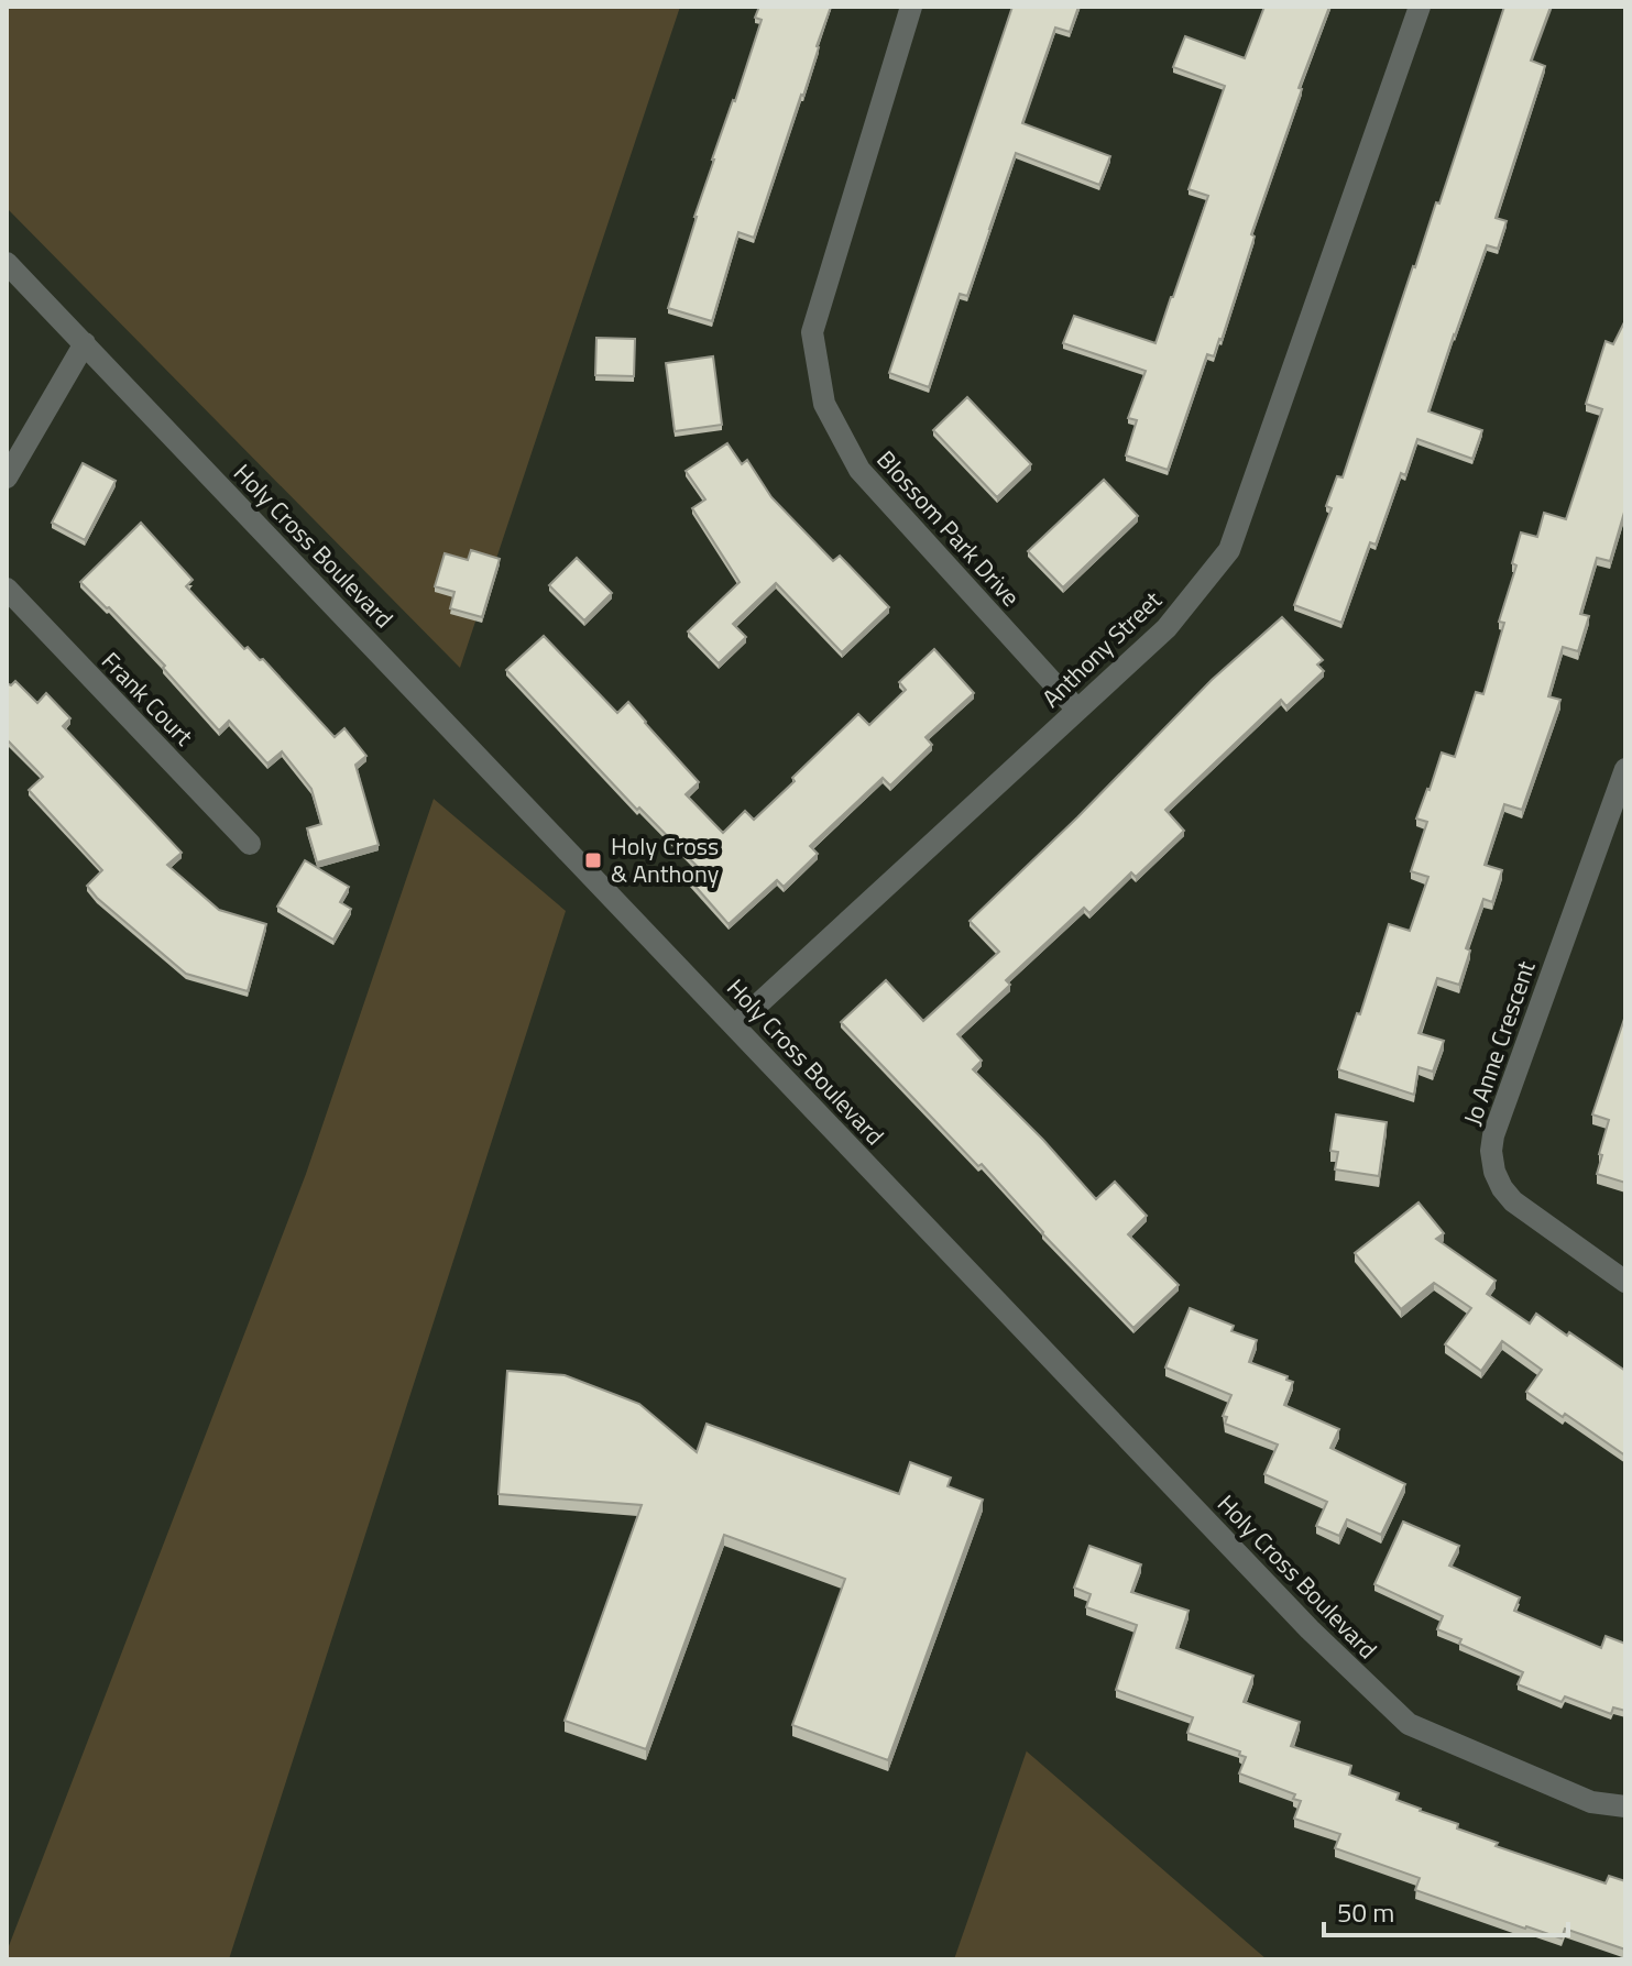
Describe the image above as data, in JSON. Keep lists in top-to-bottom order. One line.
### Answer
{"streets":{"street":["Blossom Park Drive","Holy Cross Boulevard","Anthony Street","Frank Court","Jo Anne Crescent"]},"crossings":[["Blossom Park Drive","Anthony Street"],["Holy Cross Boulevard","Anthony Street"]],"places":{"transit":["Holy Cross & Anthony"]},"scale_bar":"50 m"}
